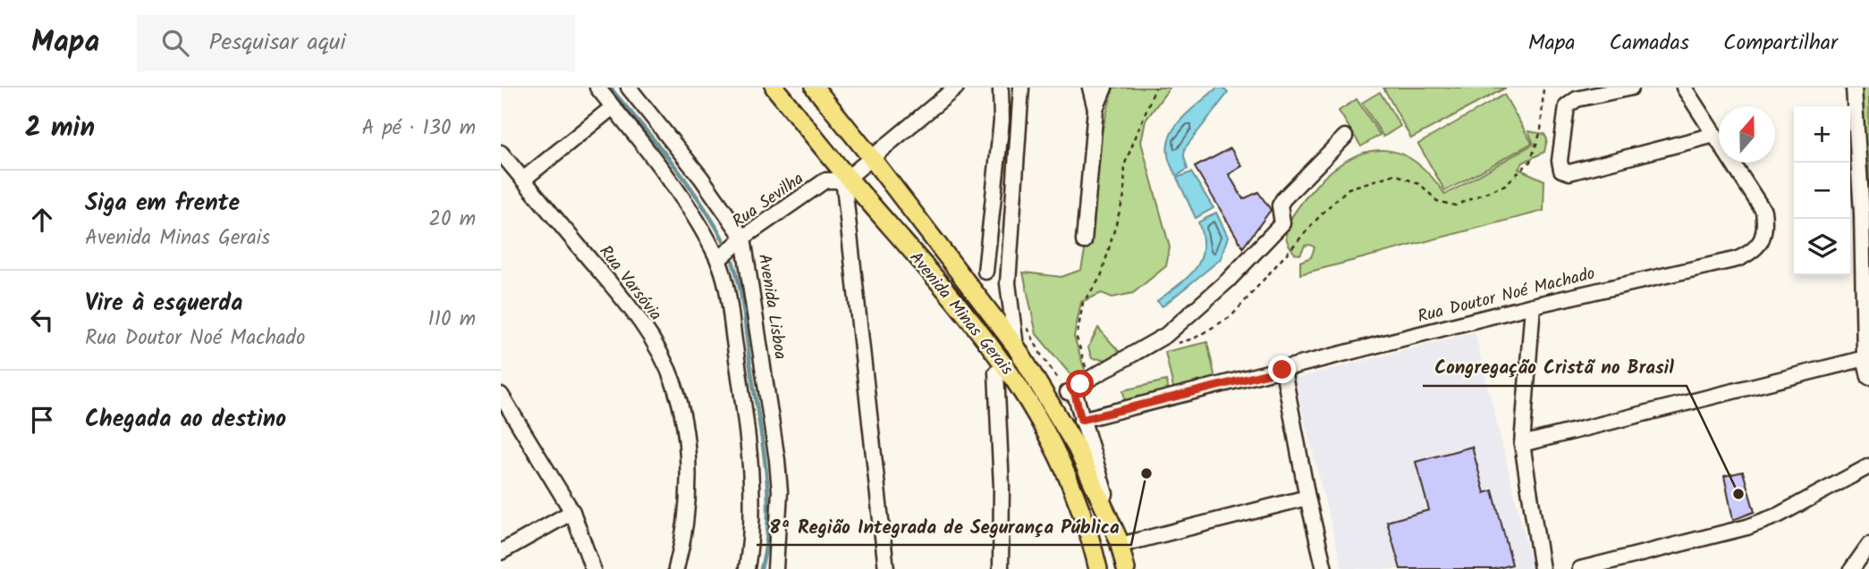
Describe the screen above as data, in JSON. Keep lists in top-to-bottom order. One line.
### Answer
{"streets":{"main road":["Avenida Minas Gerais"],"street":["Rua Sevilha","Rua Varsóvia","Rua Doutor Noé Machado","Avenida Lisboa"]},"crossings":[["Rua Sevilha","Avenida Lisboa"],["Rua Sevilha","Avenida Minas Gerais"],["Rua Doutor Noé Machado","Avenida Minas Gerais"]],"places":["8ª Região Integrada de Segurança Pública","Congregação Cristã no Brasil"],"north":"top","page":{"header":"Mapa","search":"Pesquisar aqui","nav":["Mapa","Camadas","Compartilhar"],"heading":["2 min","A pé · 130 m"],"map_buttons":["+","−"],"list":[["Siga em frente","Avenida Minas Gerais","20 m"],["Vire à esquerda","Rua Doutor Noé Machado","110 m"],"Chegada ao destino"]}}
